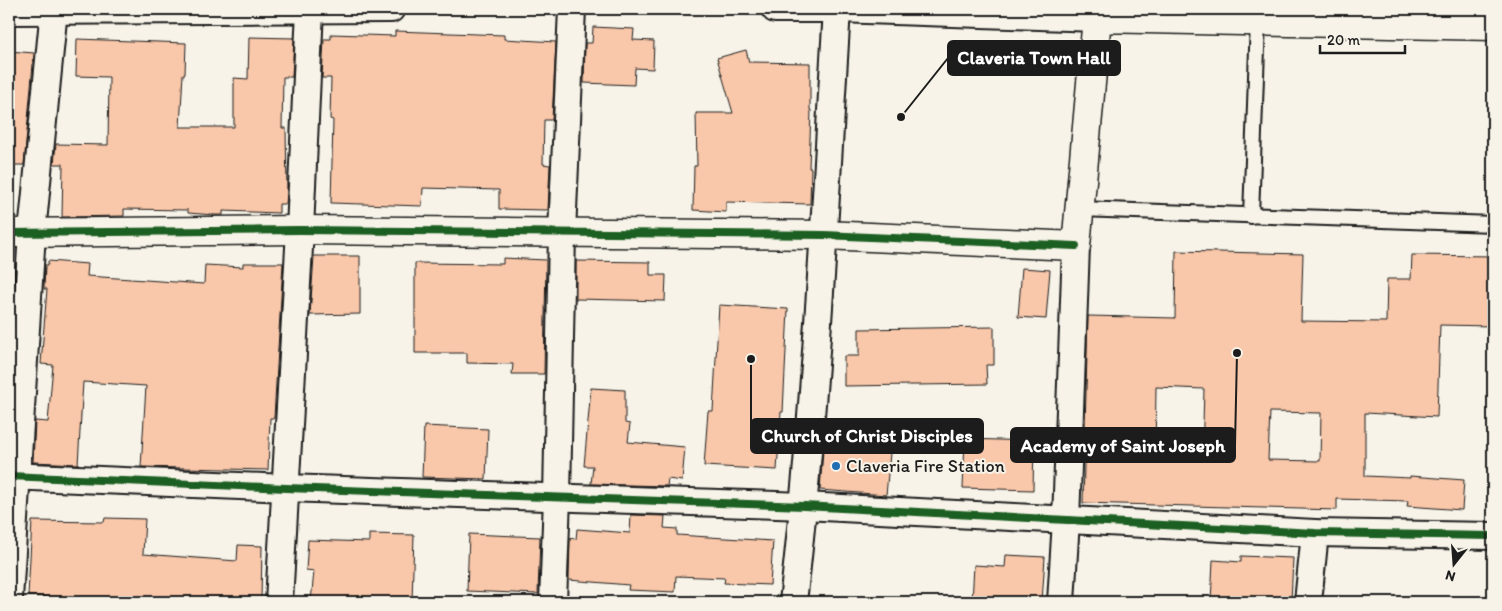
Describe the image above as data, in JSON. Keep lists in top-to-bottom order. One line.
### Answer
{"places":["Claveria Town Hall","Academy of Saint Joseph","Church of Christ Disciples","Claveria Fire Station"],"scale_bar":"20 m","north":"bottom"}
